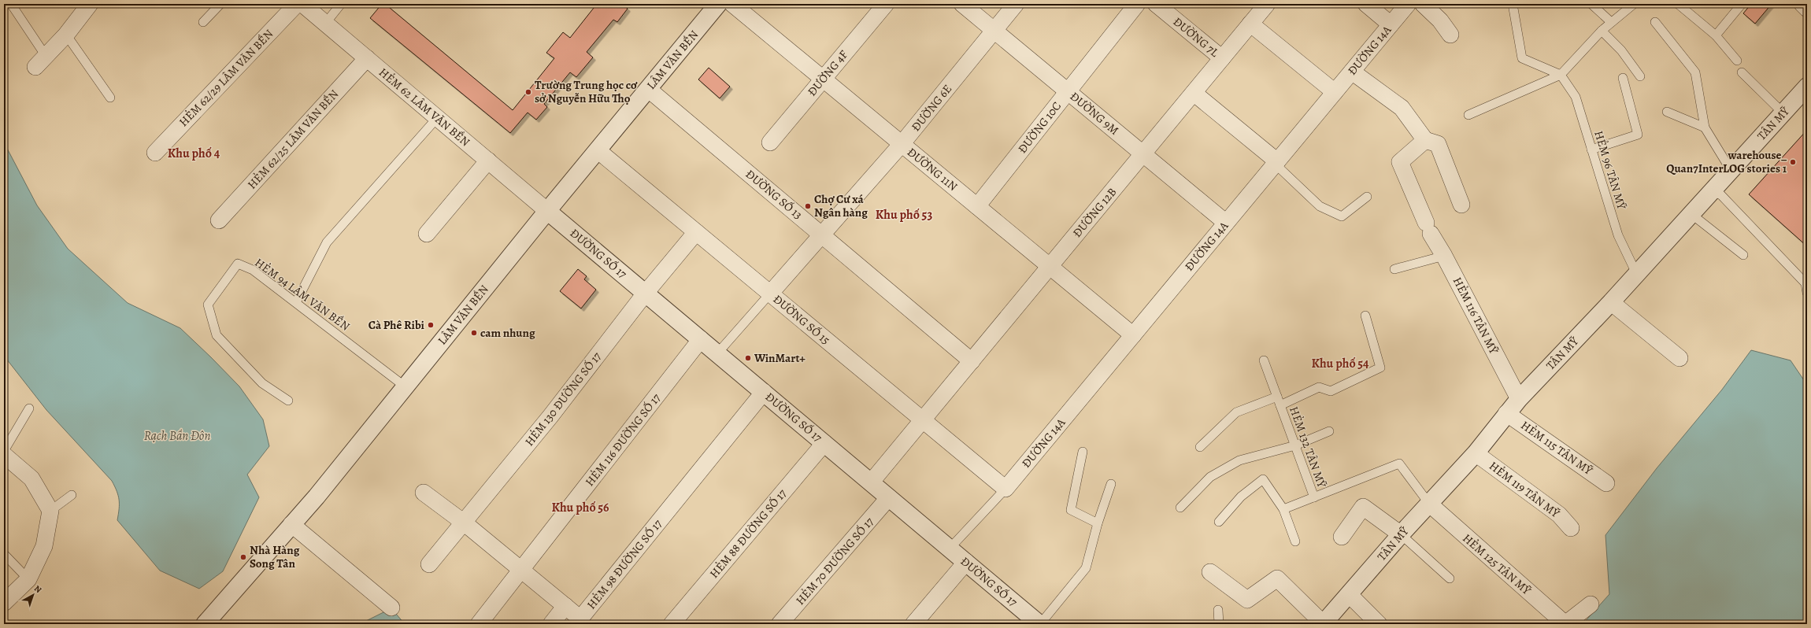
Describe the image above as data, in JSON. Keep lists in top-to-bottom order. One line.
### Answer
{"streets":{"street":["ĐƯỜNG 7L","ĐƯỜNG 14A","LÂM VĂN BỀN","ĐƯỜNG 4F","HẺM 62/29 LÂM VĂN BỀN","HẺM 62 LÂM VĂN BỀN","ĐƯỜNG 6E","ĐƯỜNG 9M","TÂN MỸ","ĐƯỜNG 10C","HẺM 62/25 LÂM VĂN BỀN","ĐƯỜNG 11N","ĐƯỜNG SỐ 13","ĐƯỜNG 12B","ĐƯỜNG SỐ 17","HẺM 116 TÂN MỸ","ĐƯỜNG SỐ 15","HẺM 130 ĐƯỜNG SỐ 17","HẺM 116 ĐƯỜNG SỐ 17","HẺM 115 TÂN MỸ","HẺM 119 TÂN MỸ","HẺM 88 ĐƯỜNG SỐ 17","HẺM 70 ĐƯỜNG SỐ 17","HẺM 98 ĐƯỜNG SỐ 17","HẺM 125 TÂN MỸ"],"lane":["HẺM 96 TÂN MỸ","HẺM 94 LÂM VĂN BỀN","HẺM 132 TÂN MỸ"]},"crossings":[["ĐƯỜNG 7L","ĐƯỜNG 12B"],["ĐƯỜNG 14A","ĐƯỜNG 9M"],["ĐƯỜNG 14A","ĐƯỜNG 11N"],["ĐƯỜNG 14A","ĐƯỜNG SỐ 15"],["LÂM VĂN BỀN","HẺM 62 LÂM VĂN BỀN"],["LÂM VĂN BỀN","ĐƯỜNG SỐ 13"],["LÂM VĂN BỀN","ĐƯỜNG SỐ 17"],["LÂM VĂN BỀN","HẺM 94 LÂM VĂN BỀN"],["LÂM VĂN BỀN","ĐƯỜNG SỐ 15"],["ĐƯỜNG 4F","ĐƯỜNG 11N"],["HẺM 62 LÂM VĂN BỀN","HẺM 62/25 LÂM VĂN BỀN"],["HẺM 62 LÂM VĂN BỀN","ĐƯỜNG SỐ 17"],["ĐƯỜNG 6E","ĐƯỜNG 9M"],["ĐƯỜNG 6E","ĐƯỜNG 11N"],["ĐƯỜNG 6E","ĐƯỜNG SỐ 13"],["ĐƯỜNG 6E","ĐƯỜNG SỐ 15"],["ĐƯỜNG 9M","ĐƯỜNG 10C"],["ĐƯỜNG 9M","ĐƯỜNG 12B"],["TÂN MỸ","HẺM 96 TÂN MỸ"],["TÂN MỸ","HẺM 116 TÂN MỸ"],["TÂN MỸ","HẺM 132 TÂN MỸ"],["TÂN MỸ","HẺM 115 TÂN MỸ"],["TÂN MỸ","HẺM 119 TÂN MỸ"],["TÂN MỸ","HẺM 125 TÂN MỸ"],["ĐƯỜNG 10C","ĐƯỜNG 11N"],["ĐƯỜNG 11N","ĐƯỜNG 12B"],["ĐƯỜNG SỐ 13","ĐƯỜNG 12B"],["ĐƯỜNG 12B","ĐƯỜNG SỐ 17"],["ĐƯỜNG 12B","ĐƯỜNG SỐ 15"],["ĐƯỜNG SỐ 17","HẺM 130 ĐƯỜNG SỐ 17"],["ĐƯỜNG SỐ 17","HẺM 116 ĐƯỜNG SỐ 17"],["ĐƯỜNG SỐ 17","HẺM 88 ĐƯỜNG SỐ 17"],["ĐƯỜNG SỐ 17","HẺM 70 ĐƯỜNG SỐ 17"],["ĐƯỜNG SỐ 17","HẺM 98 ĐƯỜNG SỐ 17"],["ĐƯỜNG SỐ 15","HẺM 130 ĐƯỜNG SỐ 17"],["HẺM 130 ĐƯỜNG SỐ 17","HẺM 98 ĐƯỜNG SỐ 17"],["HẺM 116 ĐƯỜNG SỐ 17","HẺM 98 ĐƯỜNG SỐ 17"],["HẺM 132 TÂN MỸ","HẺM 125 TÂN MỸ"]],"districts":["Khu phố 4","Khu phố 53","Khu phố 54","Khu phố 56"],"water":["Rạch Bần Đôn"],"places":["Trường Trung học cơ sở Nguyễn Hữu Thọ","warehouse_ Quan7InterLOG stories 1","Chợ Cư xá Ngân hàng","Cà Phê Ribi","cam nhung","WinMart+","Nhà Hàng Song Tân"],"north":"top right"}
